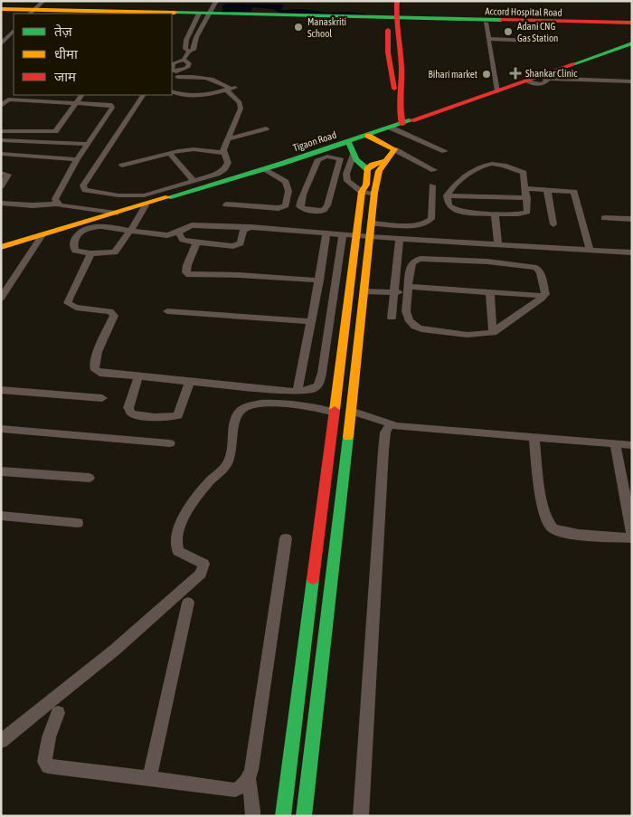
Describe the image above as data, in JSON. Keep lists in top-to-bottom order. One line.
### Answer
{"streets":{"street":["Accord Hospital Road","Tigaon Road"]},"places":{"other":["Manaskriti School","Adani CNG Gas Station","Bihari market"],"health":["Shankar Clinic"]},"legend":["तेज़","धीमा","जाम"]}
